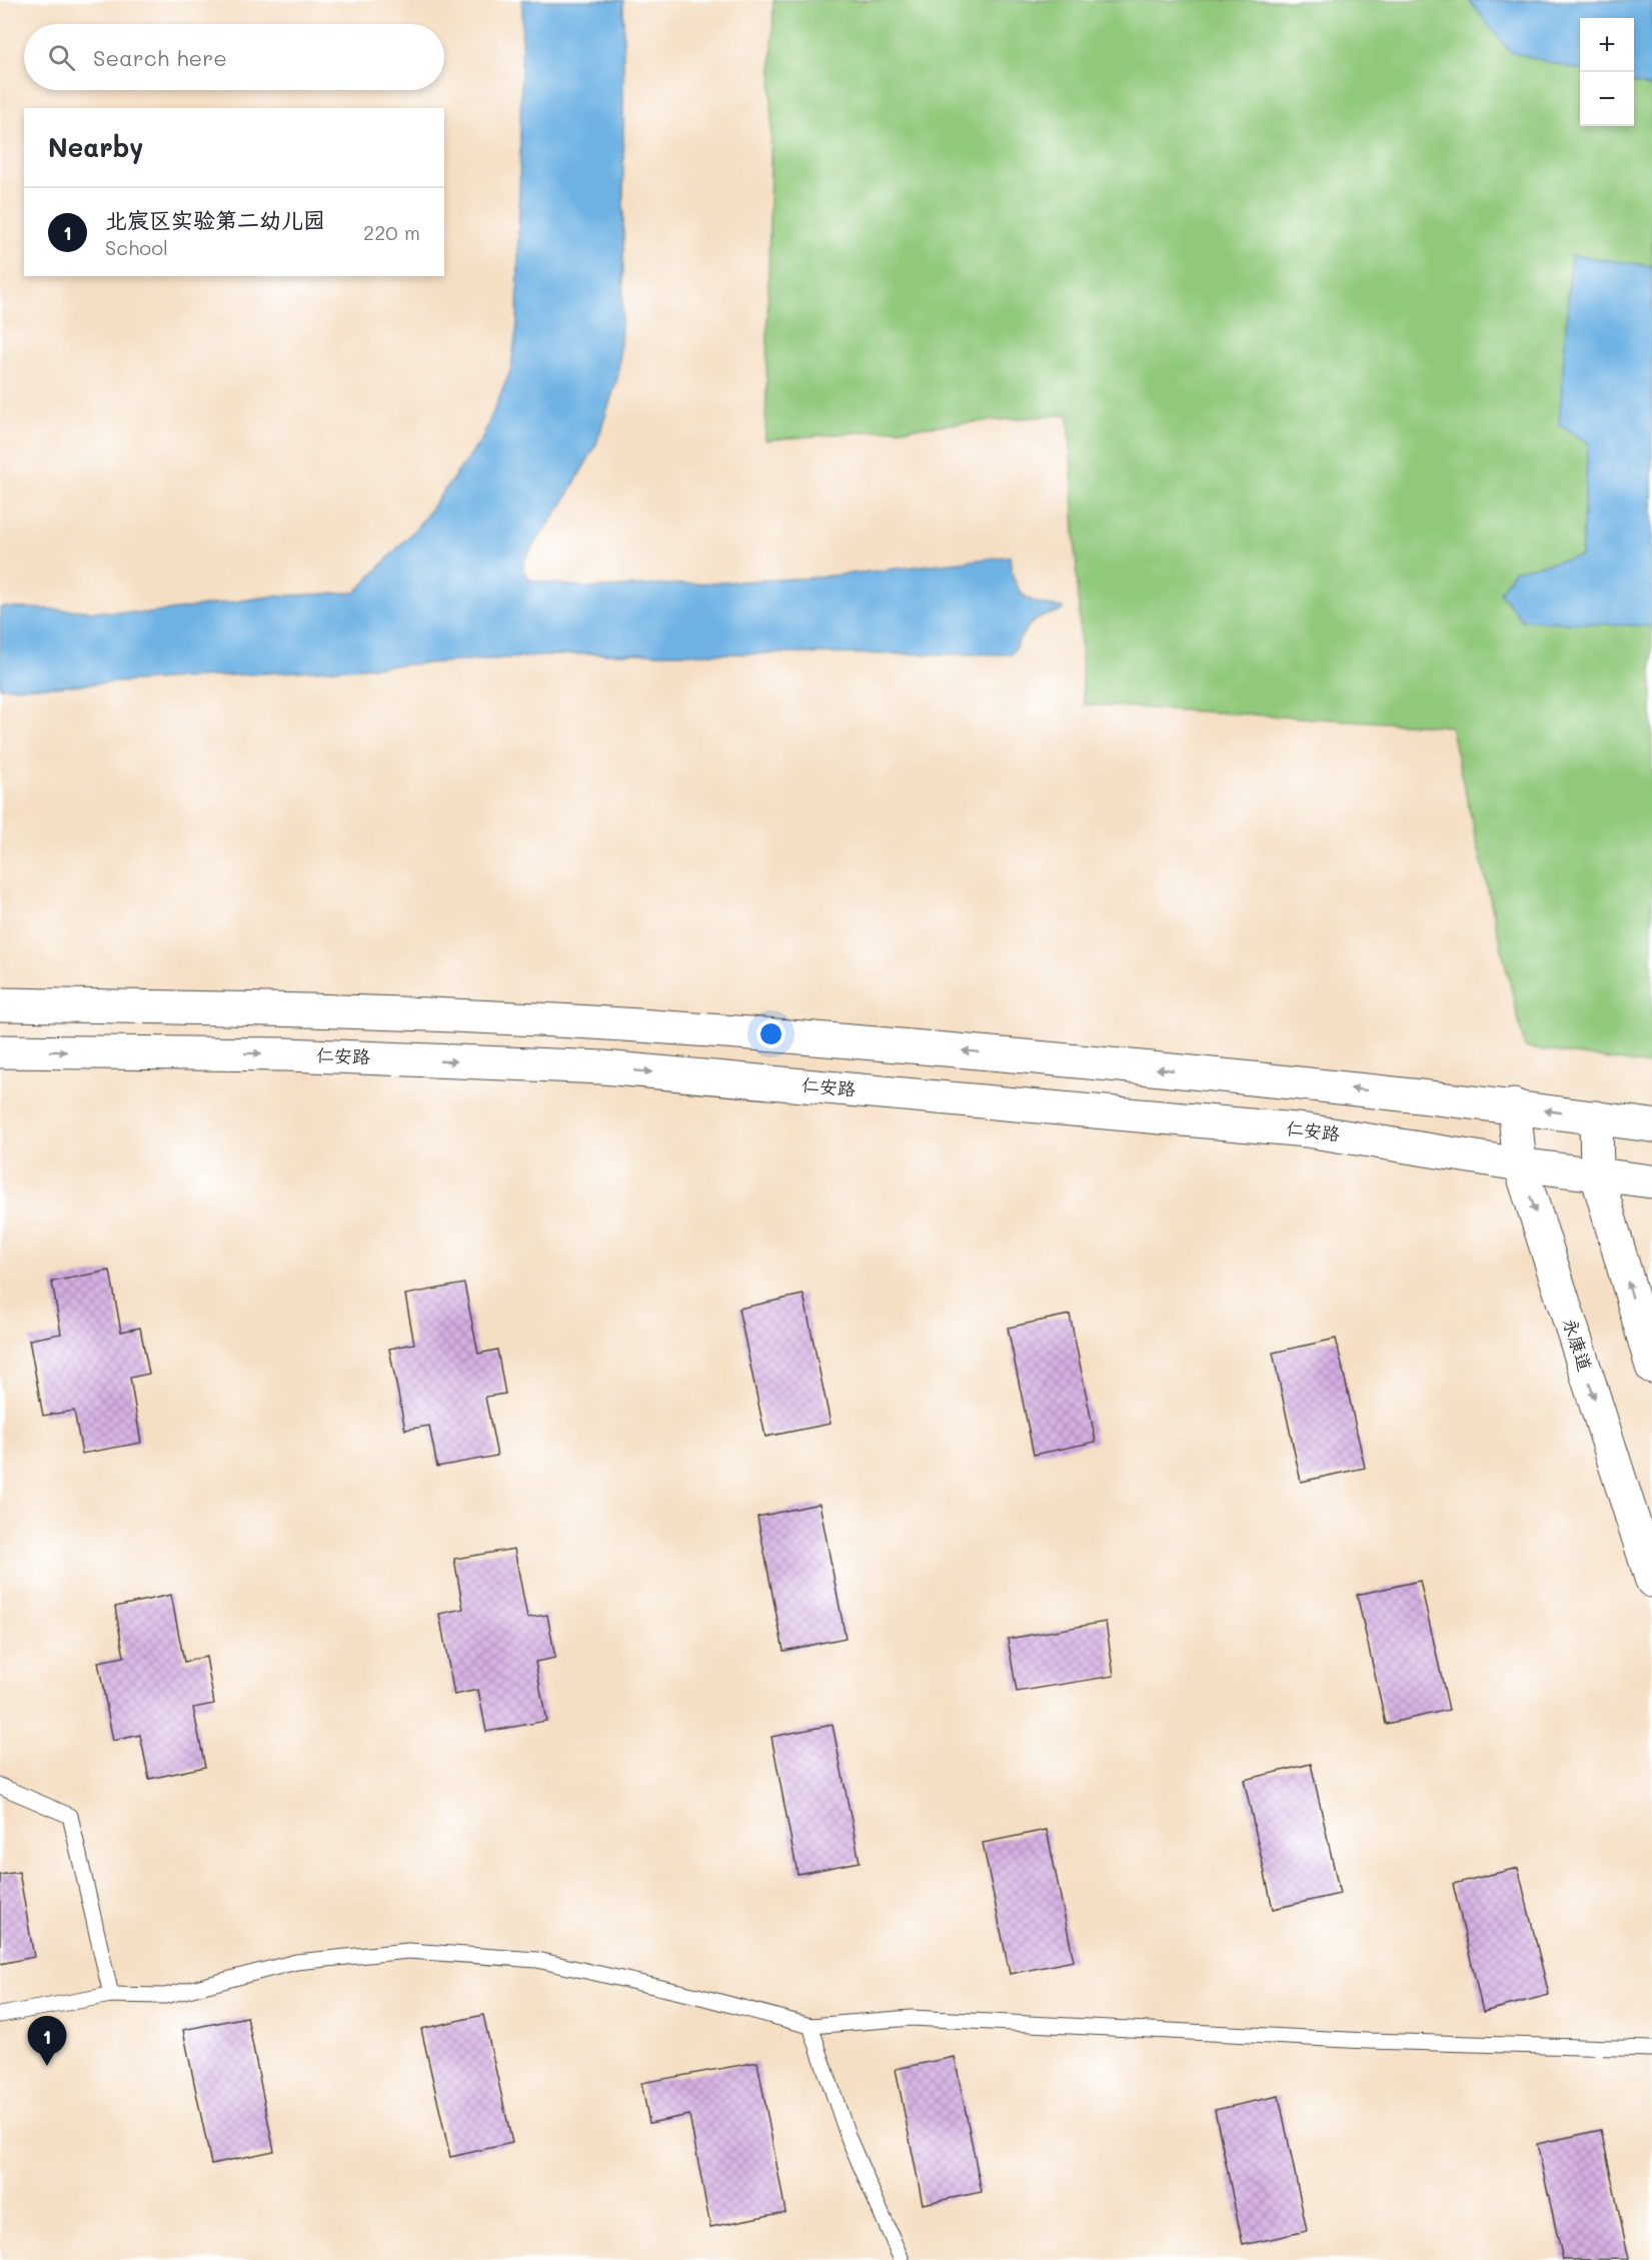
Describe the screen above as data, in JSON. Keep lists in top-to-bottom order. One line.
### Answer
{"streets":{"street":["仁安路","永康道"]},"crossings":[["仁安路","永康道"]],"page":{"map_buttons":["+","−"],"search":"Search here","heading":"Nearby","list":[{"mark":"1","name":"北宸区实验第二幼儿园","note":"School","value":"220 m"}],"pins":"1"}}
